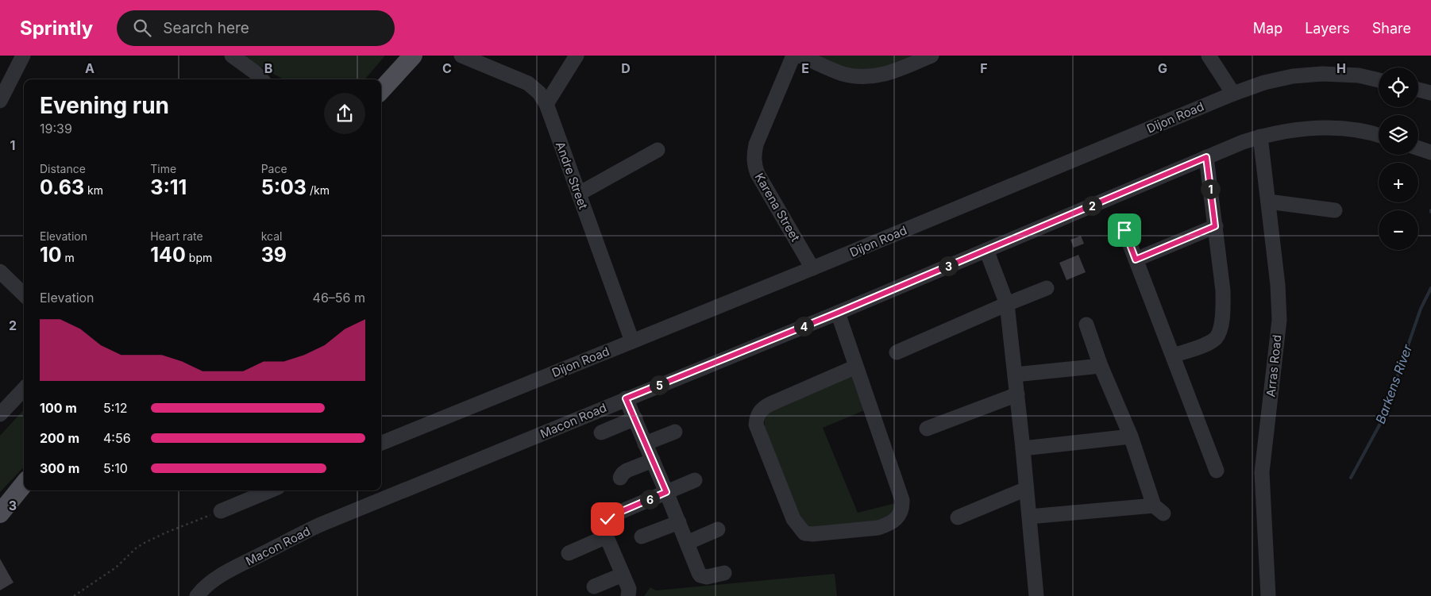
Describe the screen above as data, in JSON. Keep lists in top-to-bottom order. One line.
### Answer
{"streets":{"street":["Dijon Road","Andre Street","Karena Street","Arras Road","Macon Road"]},"crossings":[["Dijon Road","Andre Street"],["Dijon Road","Karena Street"],["Arras Road","Macon Road"]],"water":["Barkens River"],"page":{"header":"Sprintly","search":"Search here","nav":["Map","Layers","Share"],"map_buttons":["+","−"],"heading":["Evening run","19:39"],"stats":[["Distance","0.63 km"],["Time","3:11"],["Pace","5:03 /km"],["Elevation","10 m"],["Heart rate","140 bpm"],["kcal","39"]],"pins":["1","2","3","4","5","6"],"chart":["Elevation","46–56 m"],"list":[{"name":"100 m","note":"5:12"},{"name":"200 m","note":"4:56"},{"name":"300 m","note":"5:10"}]},"grid":{"columns":["A","B","C","D","E","F","G","H"],"rows":["1","2","3"]}}
